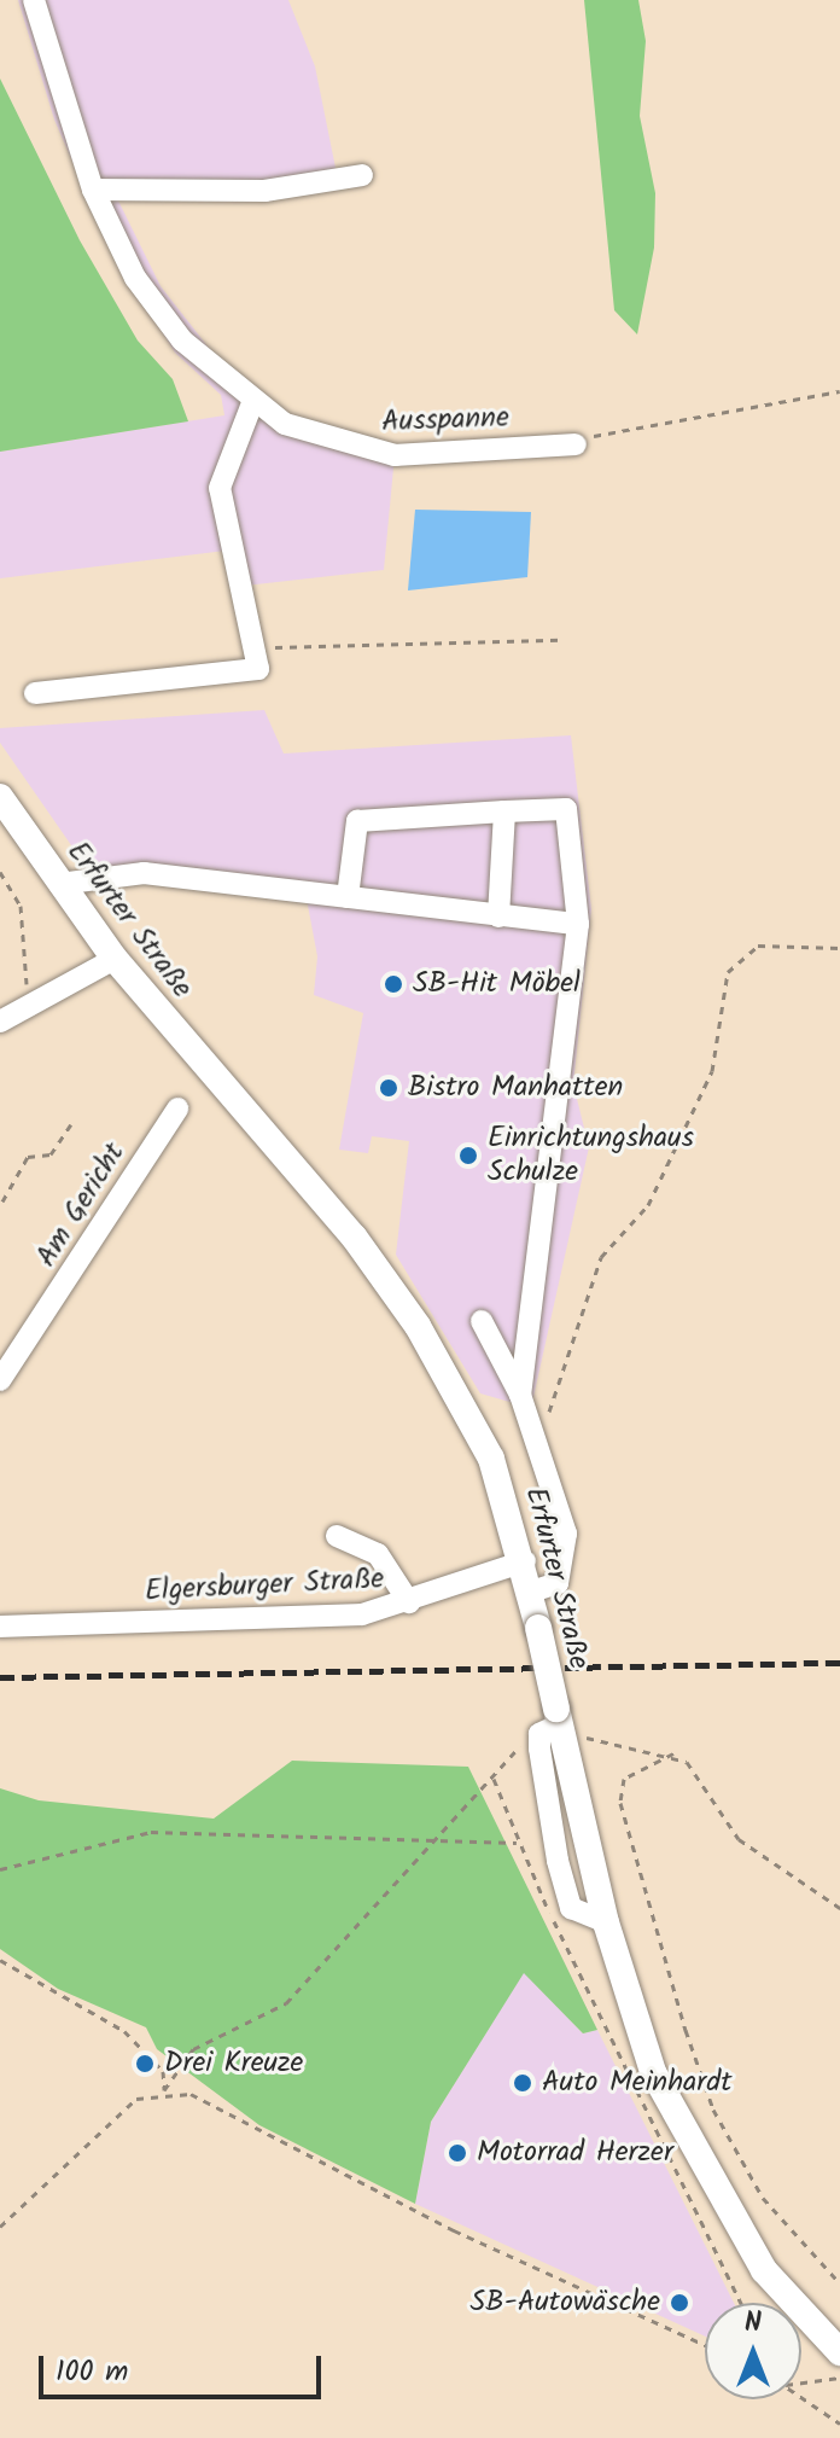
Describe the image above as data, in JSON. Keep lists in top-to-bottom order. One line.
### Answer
{"streets":{"main road":["Erfurter Straße"],"street":["Ausspanne","Am Gericht","Elgersburger Straße"]},"crossings":[["Erfurter Straße","Elgersburger Straße"]],"places":["SB-Hit Möbel","Bistro Manhatten","Einrichtungshaus Schulze","Drei Kreuze","Auto Meinhardt","Motorrad Herzer","SB-Autowäsche"],"scale_bar":"100 m","north":"top"}
